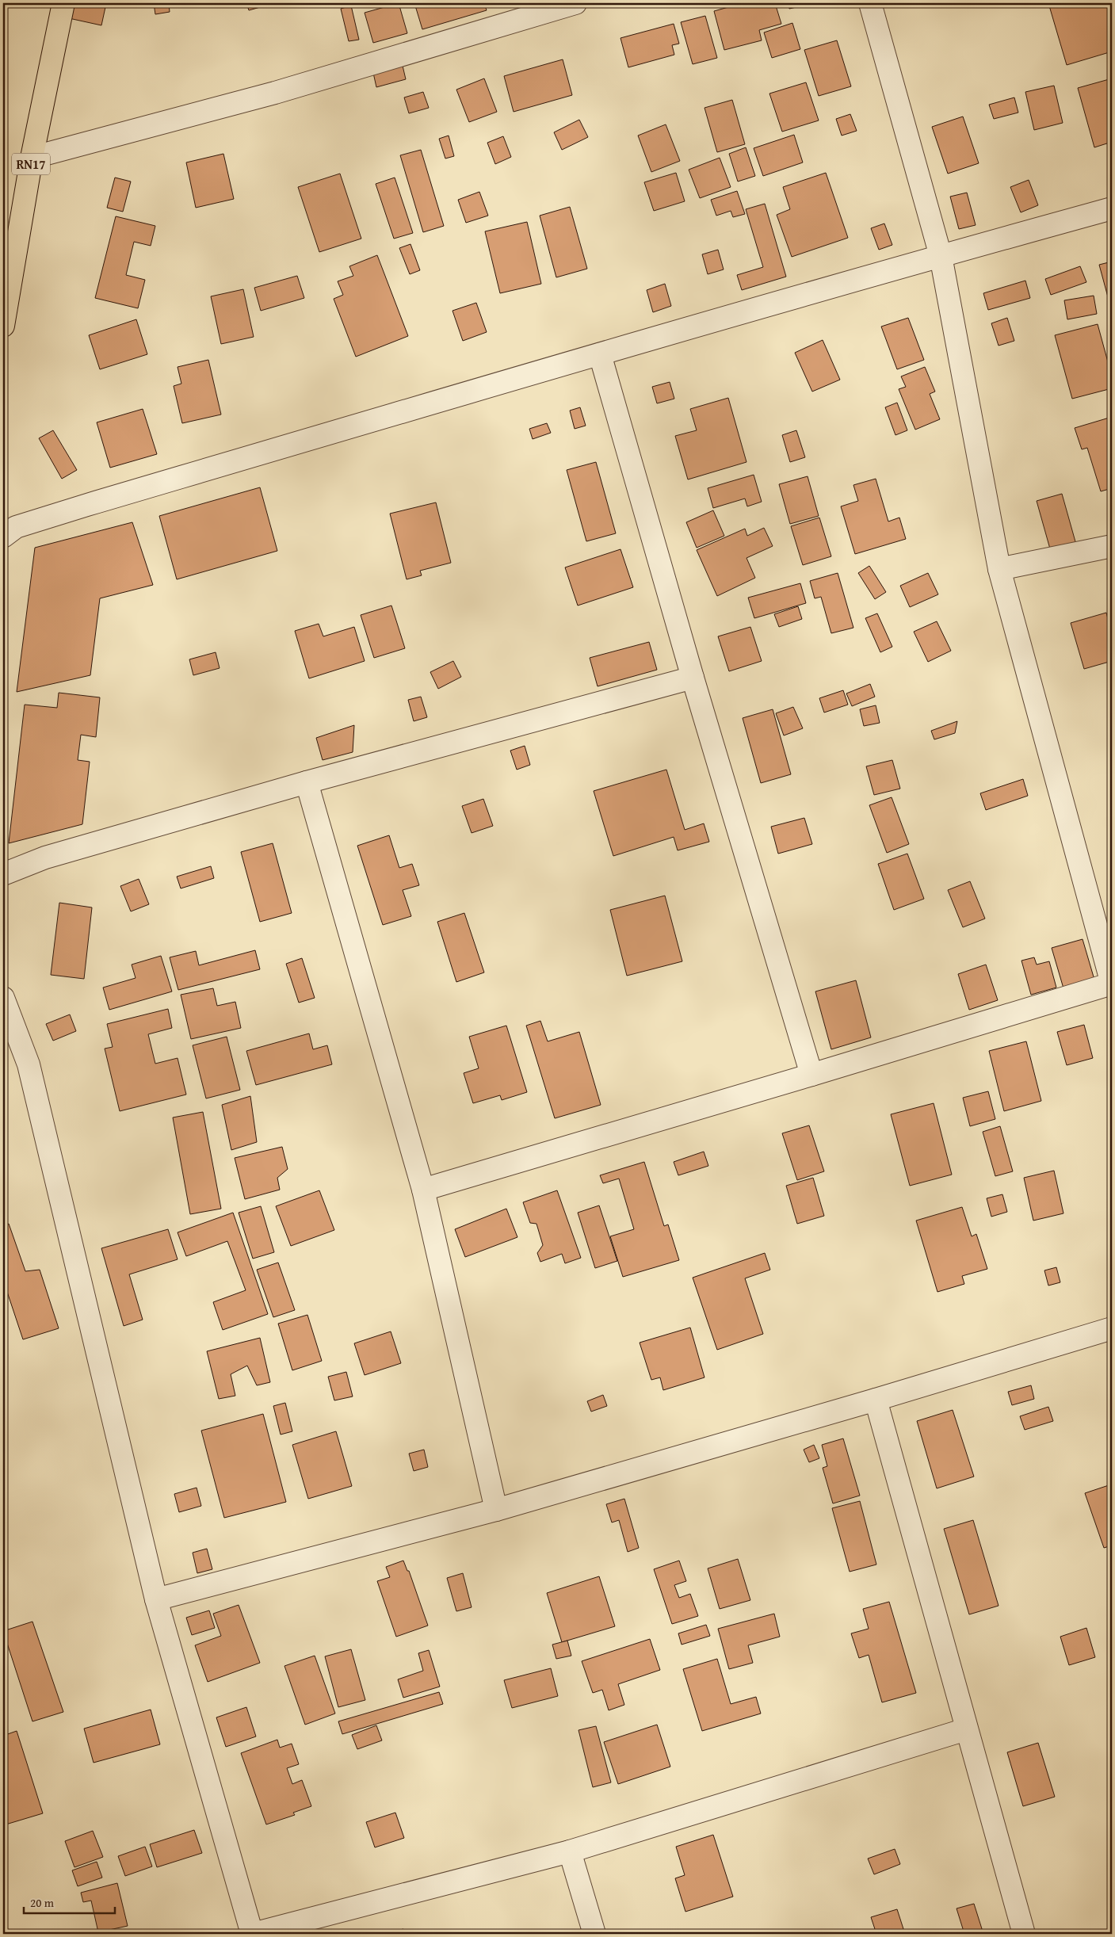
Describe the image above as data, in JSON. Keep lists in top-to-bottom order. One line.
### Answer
{"streets":{"main road":["RN17"]},"scale_bar":"20 m"}
